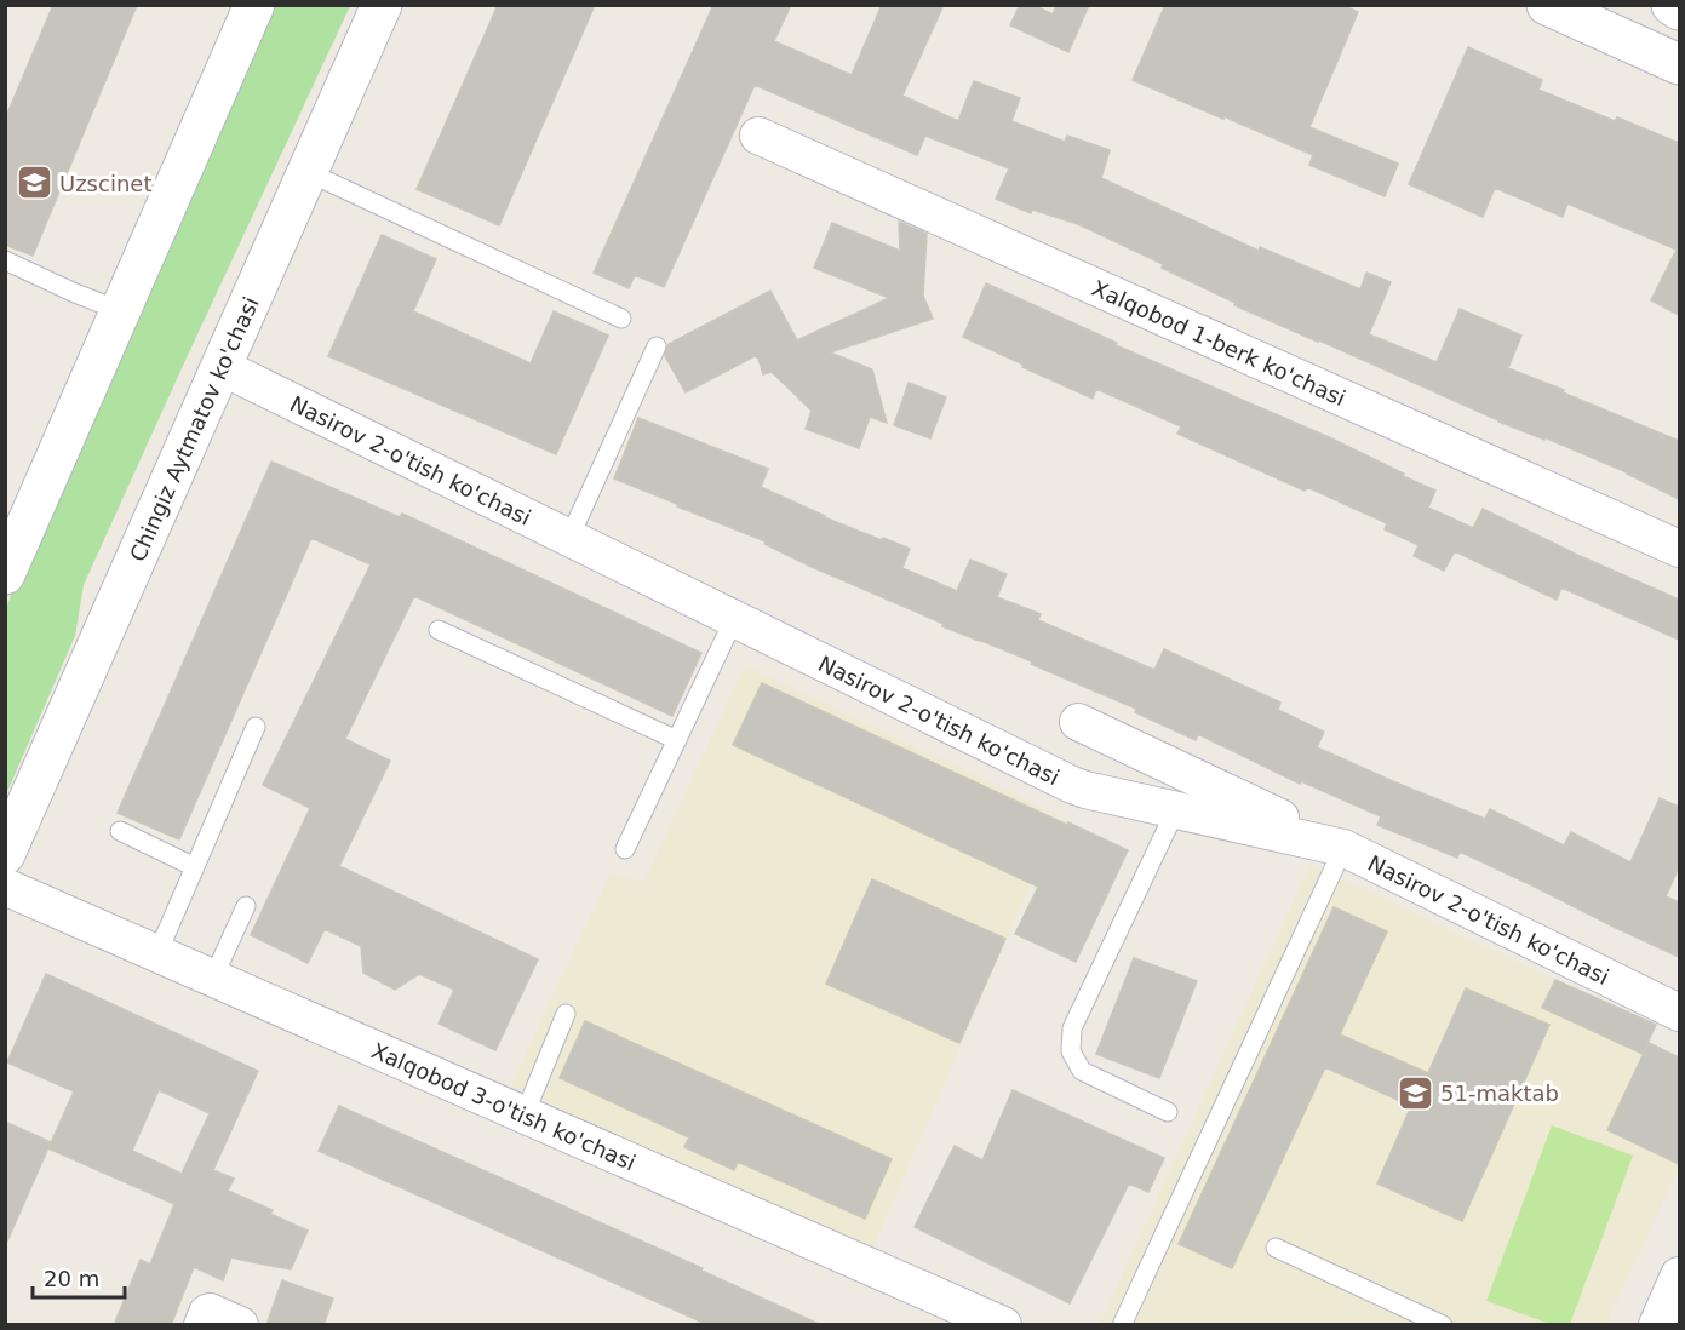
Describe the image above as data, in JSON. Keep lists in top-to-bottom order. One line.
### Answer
{"streets":{"main road":["Chingiz Aytmatov ko'chasi"],"street":["Xalqobod 1-berk ko'chasi","Nasirov 2-o'tish ko'chasi","Xalqobod 3-o'tish ko'chasi"]},"crossings":[["Chingiz Aytmatov ko'chasi","Nasirov 2-o'tish ko'chasi"]],"places":{"school or university":["Uzscinet","51-maktab"]},"scale_bar":"20 m"}
